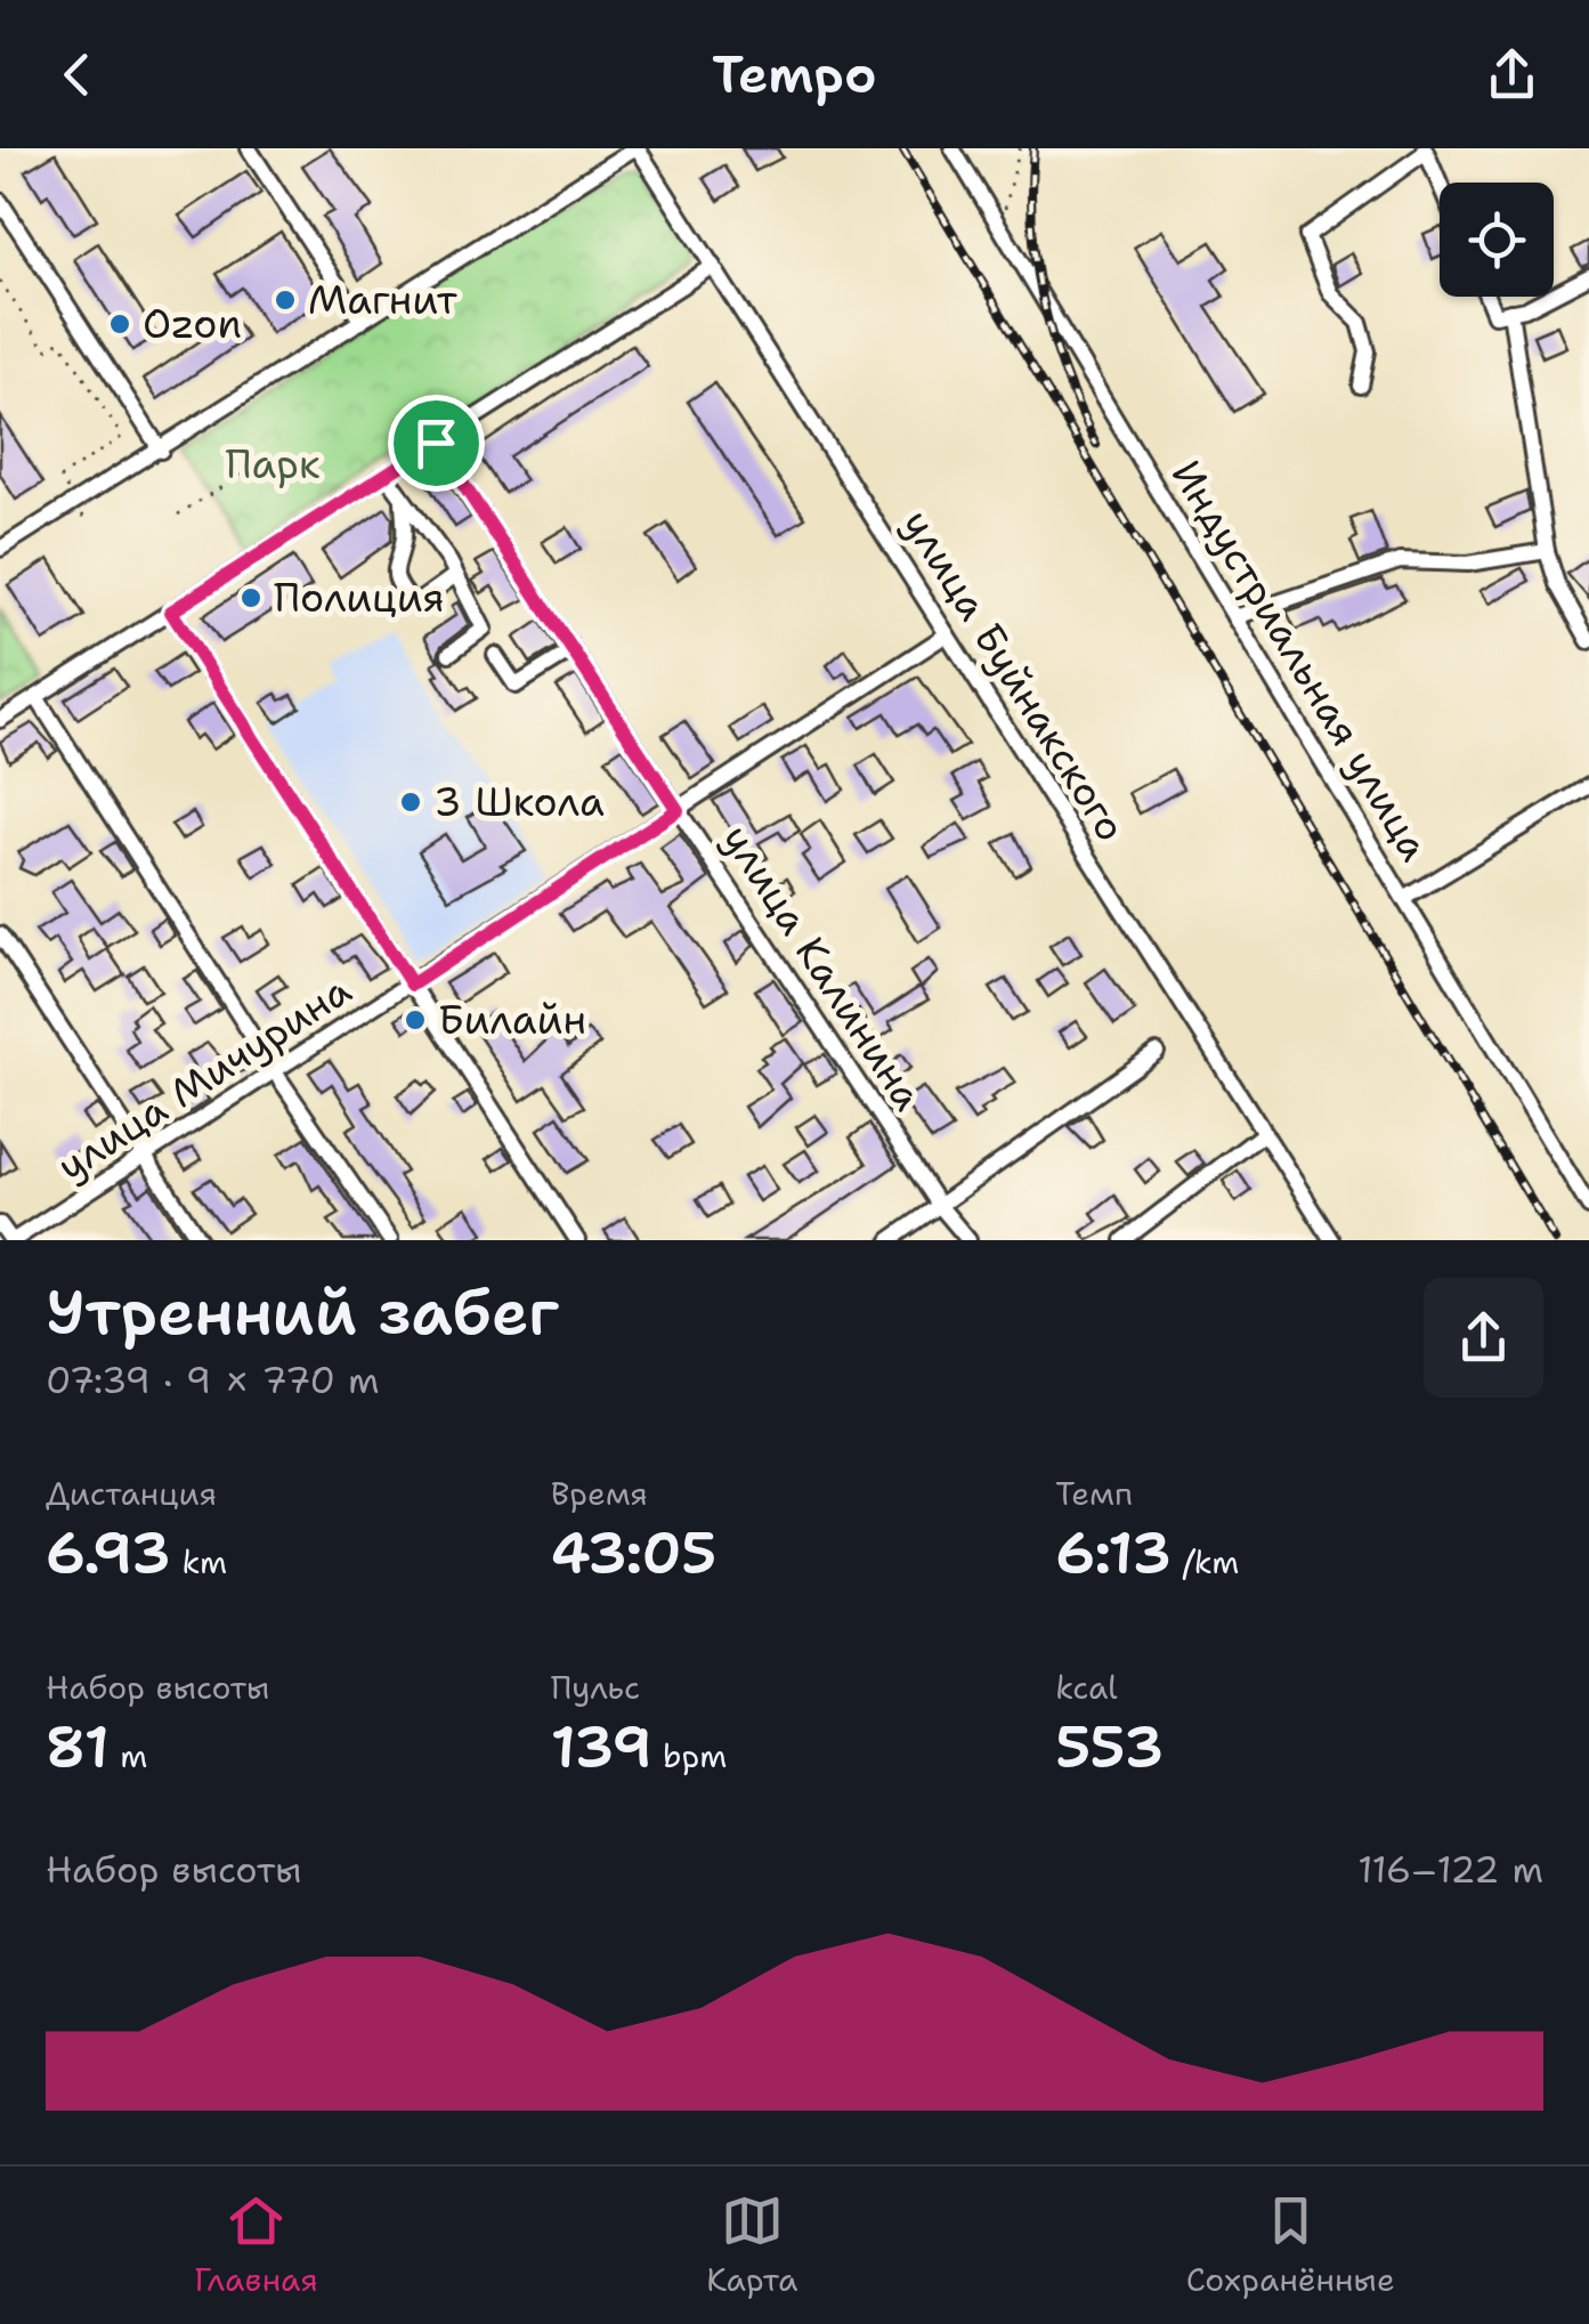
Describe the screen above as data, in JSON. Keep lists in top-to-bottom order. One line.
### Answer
{"streets":{"street":["Индустриальная улица","улица Буйнакского","улица Калинина","улица Мичурина"]},"crossings":[["улица Буйнакского","улица Мичурина"],["улица Калинина","улица Мичурина"]],"parks":["Парк"],"places":["Магнит","Ozon","Полиция","3 Школа","Билайн"],"page":{"header":"Tempo","heading":["Утренний забег","07:39 · 9 × 770 m"],"stats":[["Дистанция","6.93 km"],["Время","43:05"],["Темп","6:13 /km"],["Набор высоты","81 m"],["Пульс","139 bpm"],["kcal","553"]],"chart":["Набор высоты","116–122 m"],"tabs":["Главная","Карта","Сохранённые"]}}
